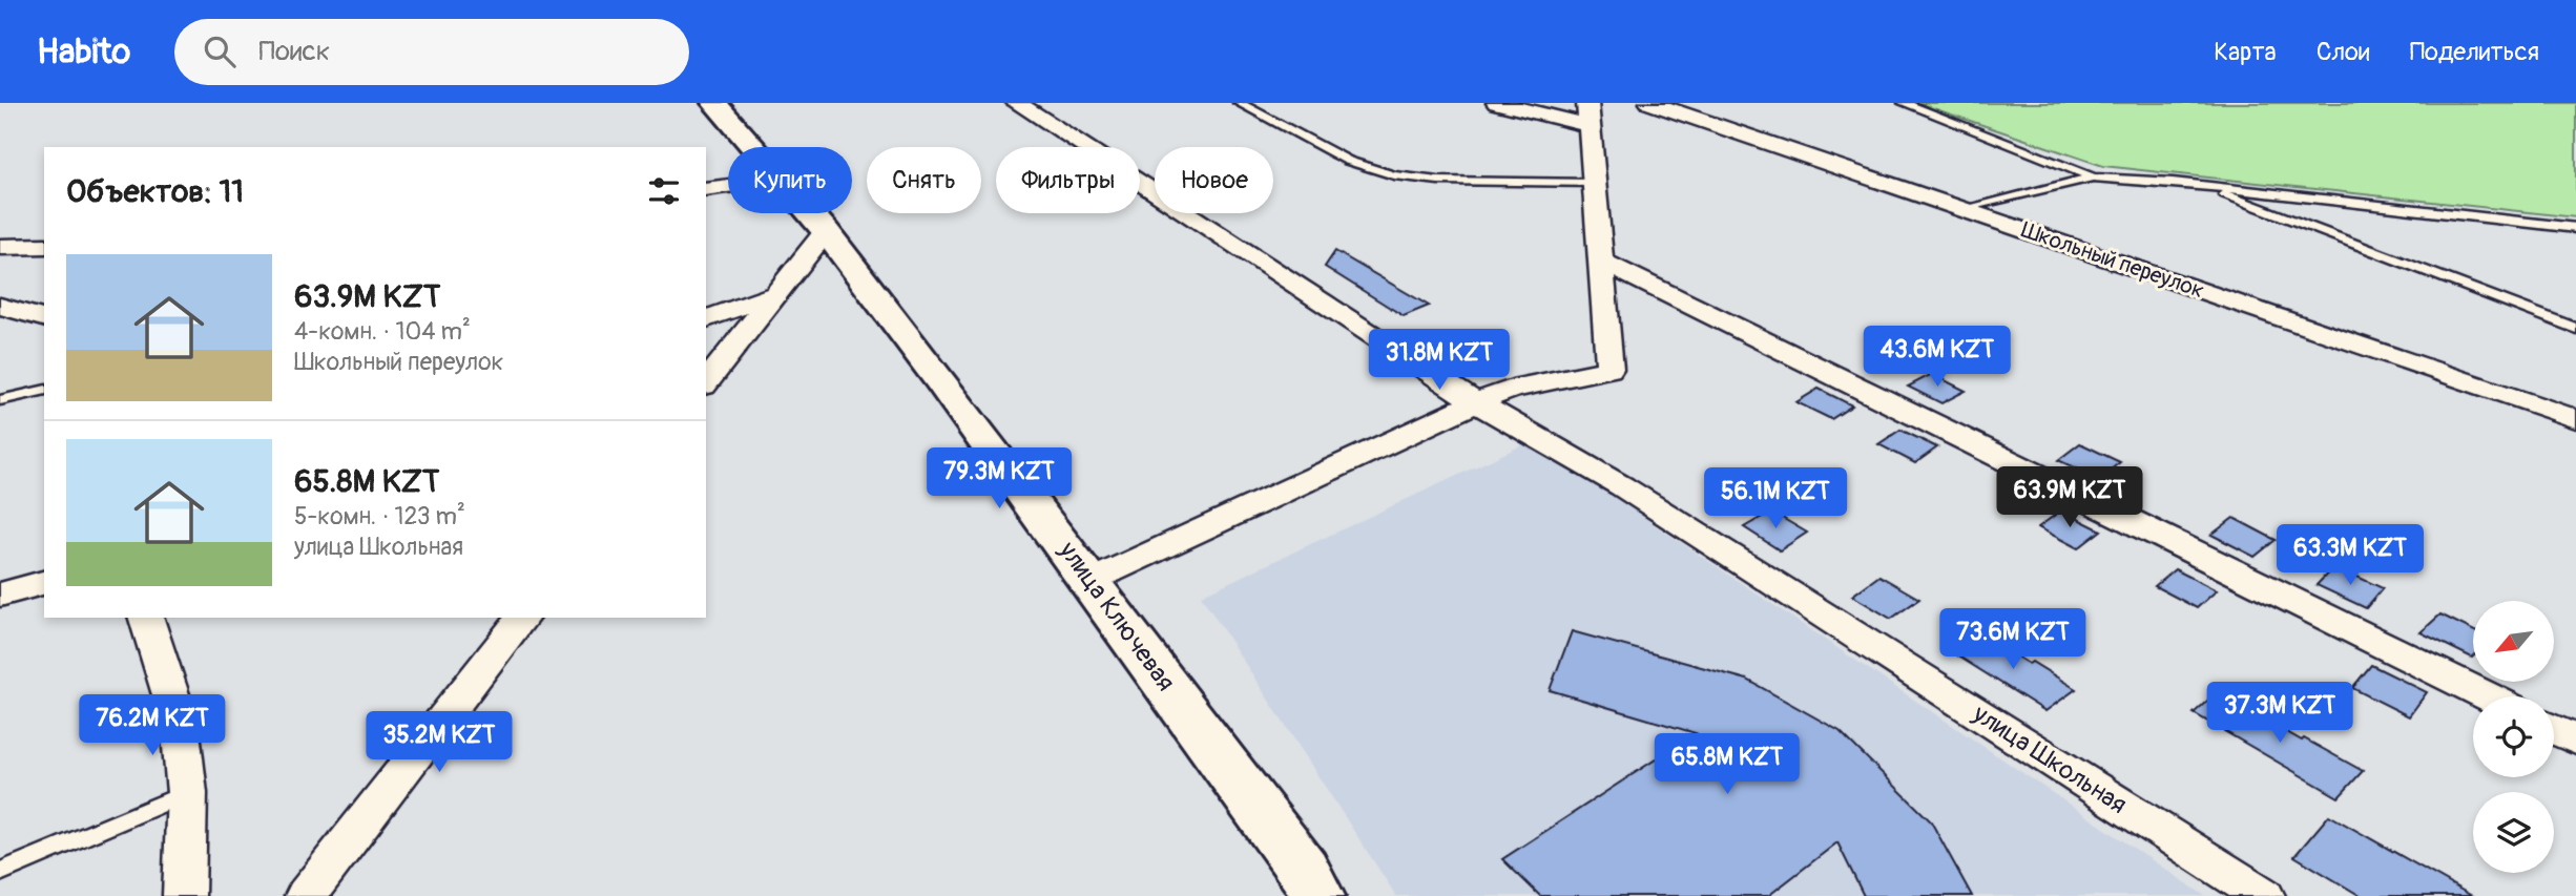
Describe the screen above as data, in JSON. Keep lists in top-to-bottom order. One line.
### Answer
{"streets":{"street":["Школьный переулок","улица Ключевая","улица Школьная"]},"north":"bottom left","page":{"header":"Habito","search":"Поиск","nav":["Карта","Слои","Поделиться"],"chip":["Купить","Снять","Фильтры","Новое"],"heading":"Объектов: 11","list":[{"name":"63.9M KZT","note":"4-комн. · 104 m² · Школьный переулок"},{"name":"65.8M KZT","note":"5-комн. · 123 m² · улица Школьная"}],"price":["43.6M KZT","31.8M KZT","79.3M KZT","63.9M KZT","56.1M KZT","63.3M KZT","73.6M KZT","37.3M KZT","76.2M KZT","35.2M KZT","65.8M KZT"]}}
